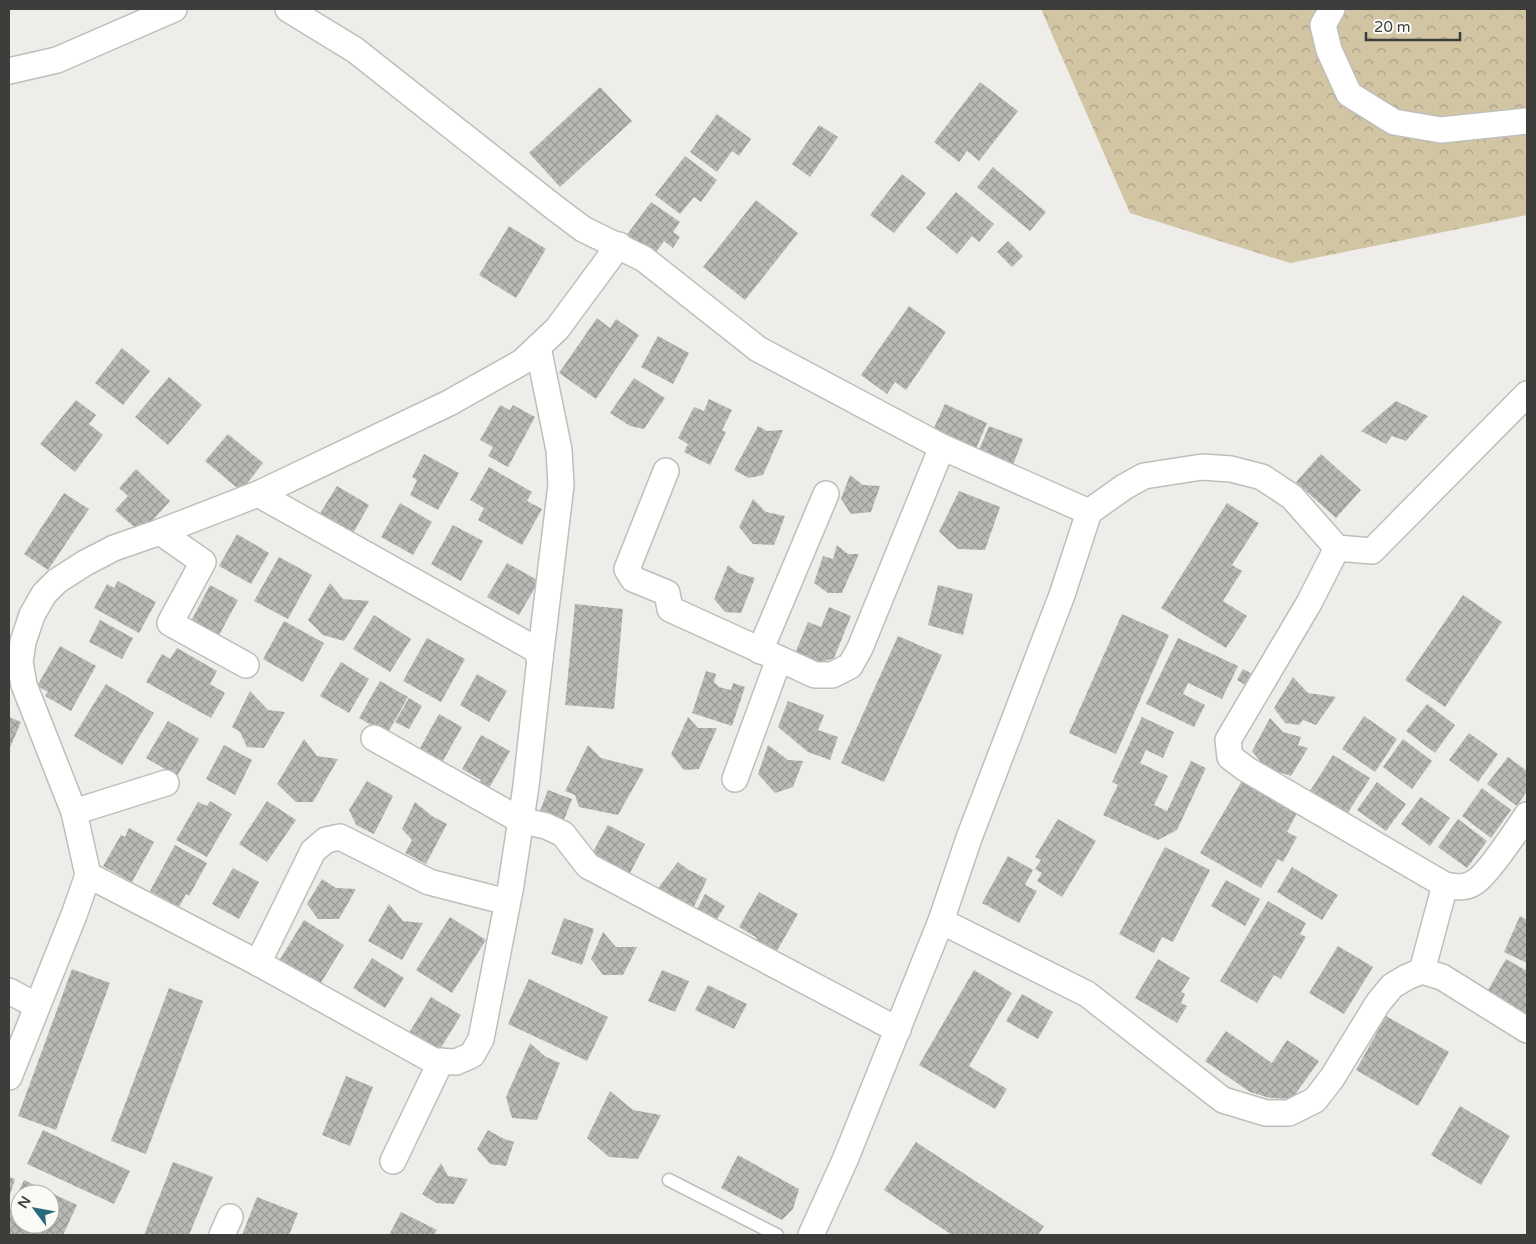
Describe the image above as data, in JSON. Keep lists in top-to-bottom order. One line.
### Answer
{"scale_bar":"20 m","north":"top left"}
